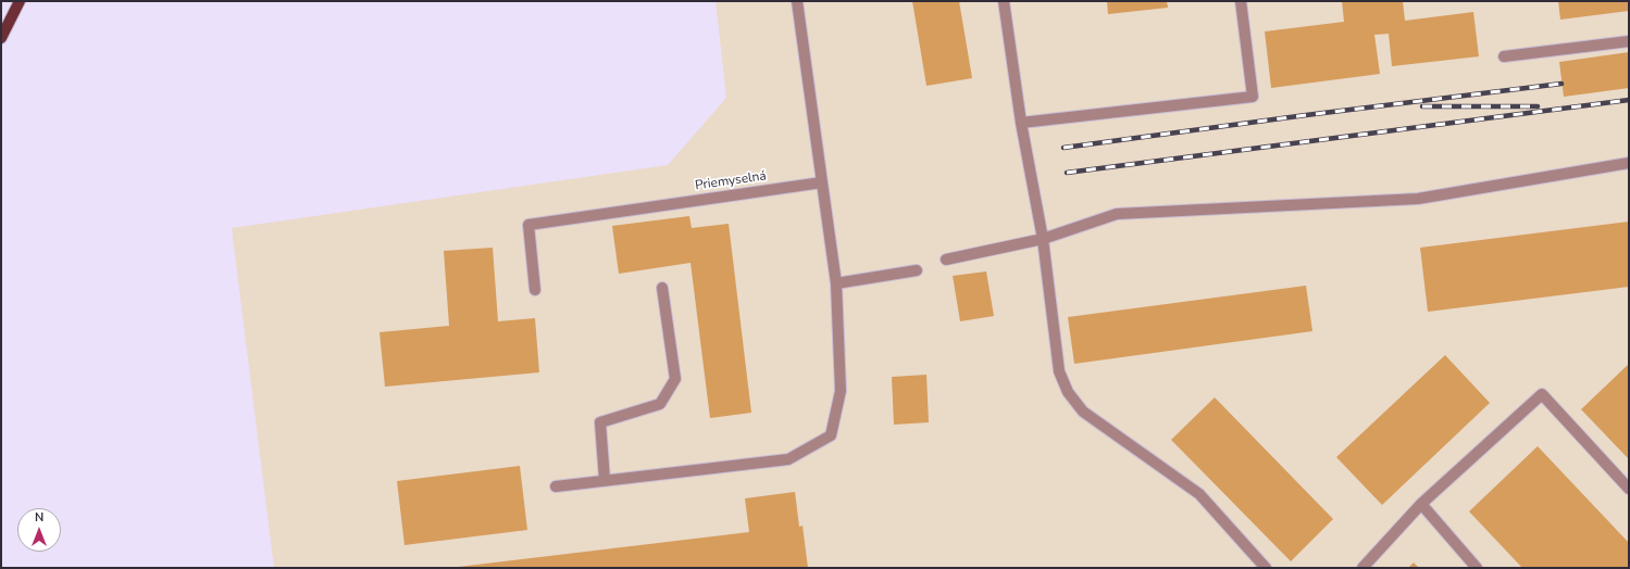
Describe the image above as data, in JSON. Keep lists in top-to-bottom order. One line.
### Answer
{"streets":{"lane":["Priemyselná"]},"north":"top"}
